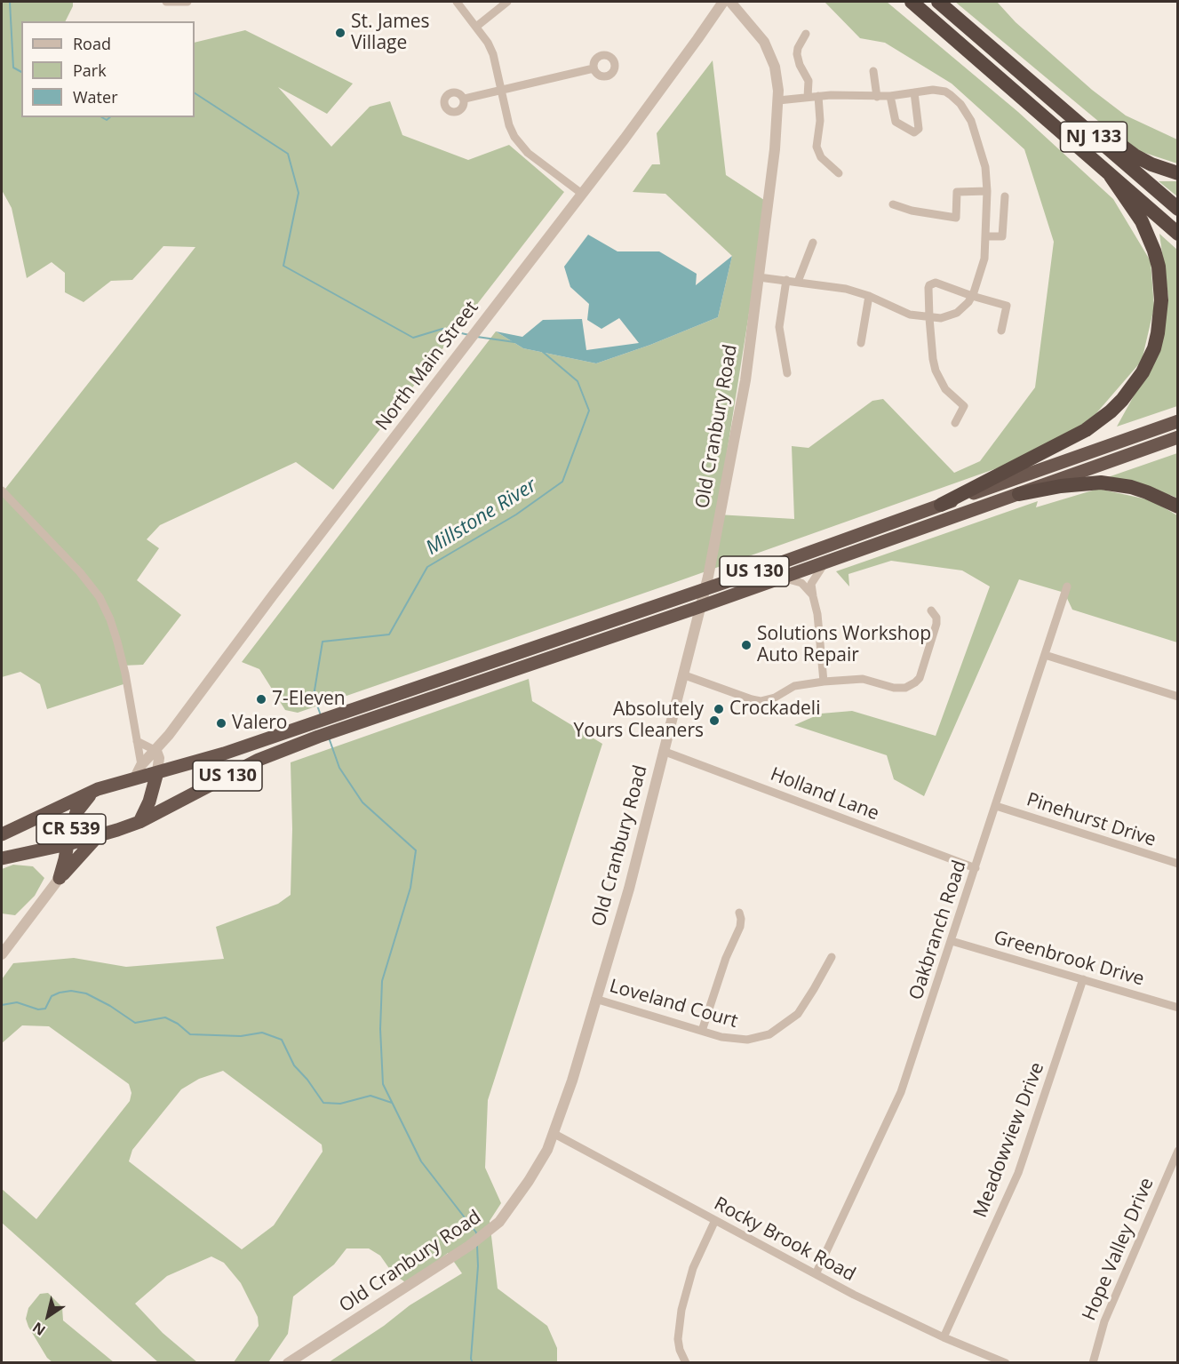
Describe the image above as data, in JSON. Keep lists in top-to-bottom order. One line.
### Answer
{"streets":{"highway":["NJ 133","US 130","CR 539"],"street":["North Main Street","Old Cranbury Road","Holland Lane","Pinehurst Drive","Oakbranch Road","Greenbrook Drive","Loveland Court","Meadowview Drive","Rocky Brook Road","Hope Valley Drive"]},"crossings":[["North Main Street","US 130"],["Old Cranbury Road","US 130"],["Old Cranbury Road","Holland Lane"],["Old Cranbury Road","Loveland Court"],["Old Cranbury Road","Rocky Brook Road"],["US 130","CR 539"],["Holland Lane","Oakbranch Road"],["Pinehurst Drive","Oakbranch Road"],["Oakbranch Road","Greenbrook Drive"],["Oakbranch Road","Rocky Brook Road"],["Greenbrook Drive","Meadowview Drive"],["Meadowview Drive","Rocky Brook Road"]],"water":["Millstone River"],"places":["St. James Village","Solutions Workshop Auto Repair","7-Eleven","Crockadeli","Absolutely Yours Cleaners","Valero"],"legend":["Road","Park","Water"],"north":"bottom left"}
